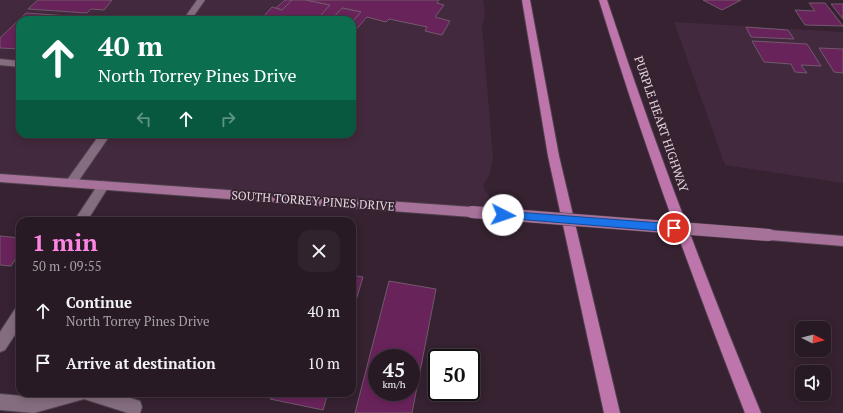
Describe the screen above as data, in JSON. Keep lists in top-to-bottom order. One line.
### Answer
{"streets":{"highway":["PURPLE HEART HIGHWAY"],"main road":["SOUTH TORREY PINES DRIVE"]},"north":"right","page":{"turn":["40 m","North Torrey Pines Drive"],"heading":["1 min","50 m · 09:55"],"list":[{"name":"Continue","note":"North Torrey Pines Drive","value":"40 m"},{"name":"Arrive at destination","value":"10 m"}],"speed":"45 km/h","limit":"50"}}
